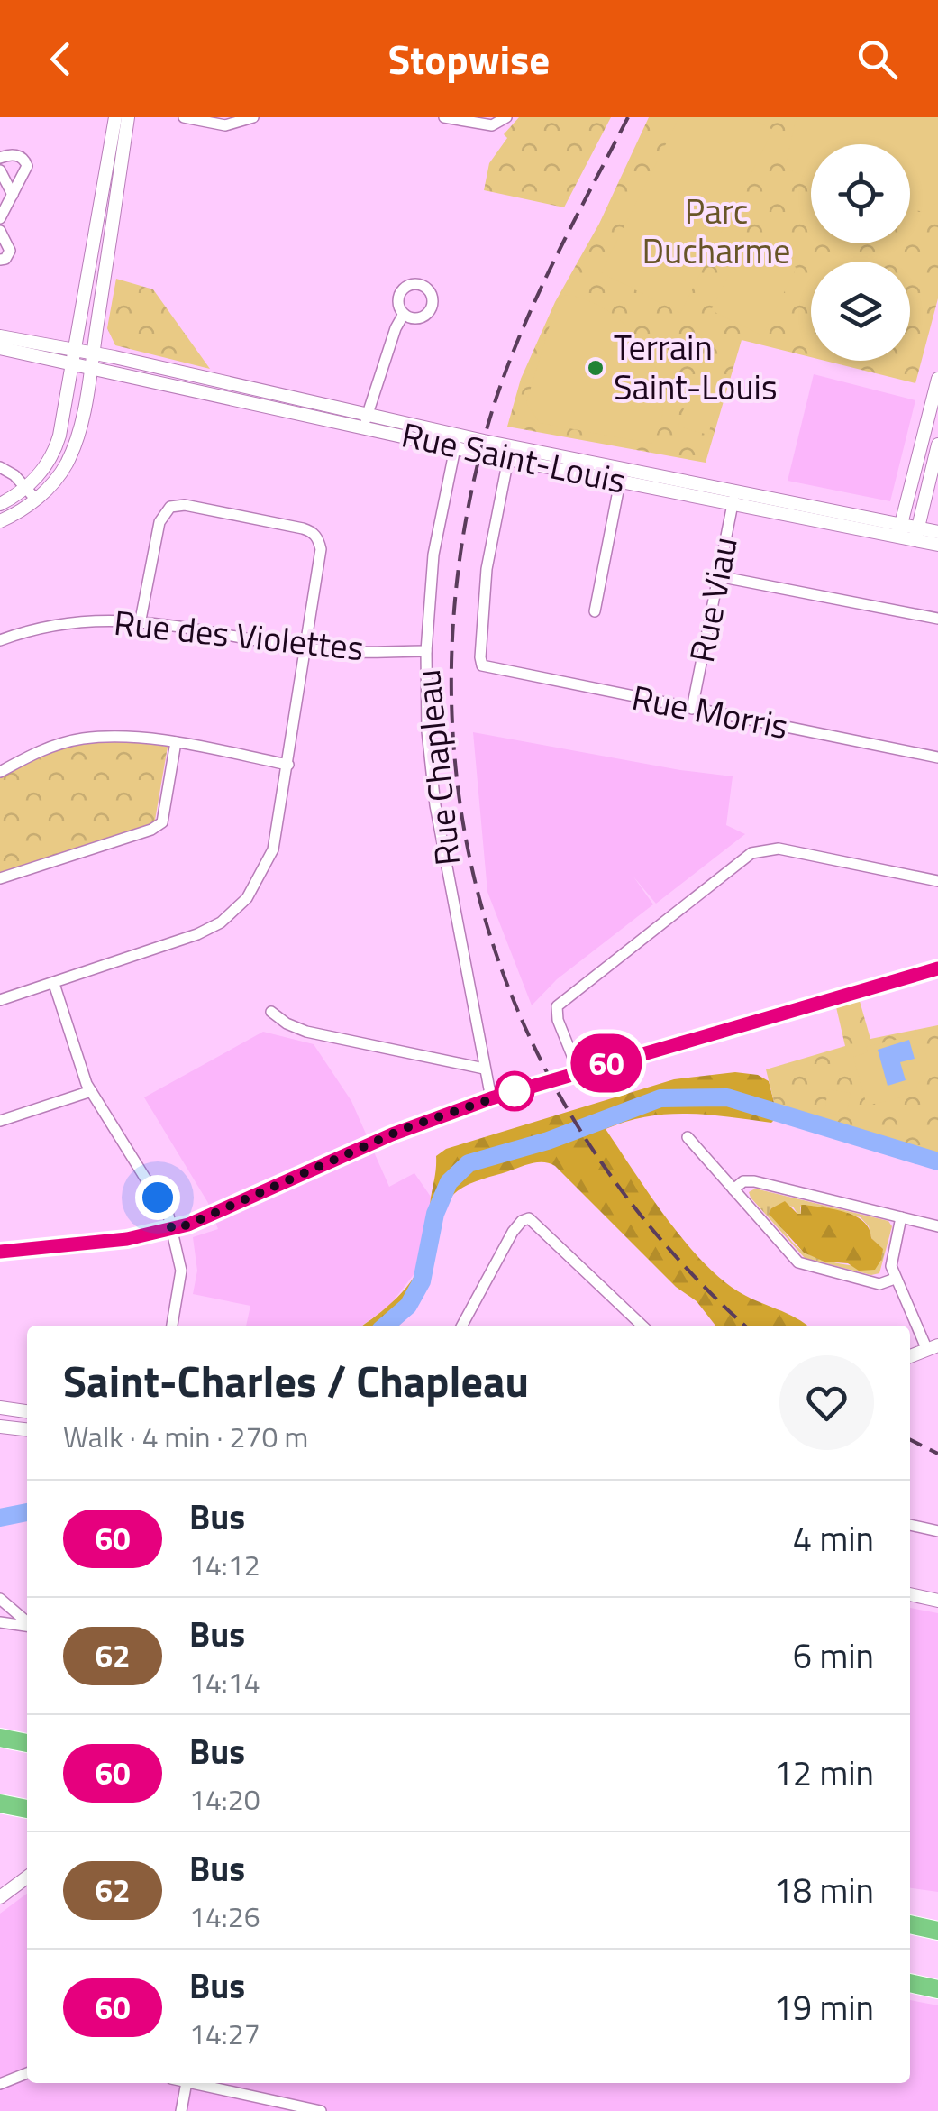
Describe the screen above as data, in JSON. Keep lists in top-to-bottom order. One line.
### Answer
{"streets":{"street":["Rue Saint-Louis","Rue Viau","Rue des Violettes","Rue Morris","Rue Chapleau"]},"crossings":[["Rue Saint-Louis","Rue Viau"],["Rue Saint-Louis","Rue Morris"],["Rue Saint-Louis","Rue Chapleau"],["Rue Viau","Rue Morris"],["Rue des Violettes","Rue Chapleau"]],"parks":["Parc Ducharme"],"places":["Terrain Saint-Louis"],"lines":["bus line 60"],"page":{"header":"Stopwise","on_map":"60","heading":["Saint-Charles / Chapleau","Walk · 4 min · 270 m"],"list":[{"mark":"60","name":"Bus","note":"14:12","value":"4 min"},{"mark":"62","name":"Bus","note":"14:14","value":"6 min"},{"mark":"60","name":"Bus","note":"14:20","value":"12 min"},{"mark":"62","name":"Bus","note":"14:26","value":"18 min"},{"mark":"60","name":"Bus","note":"14:27","value":"19 min"}]}}
